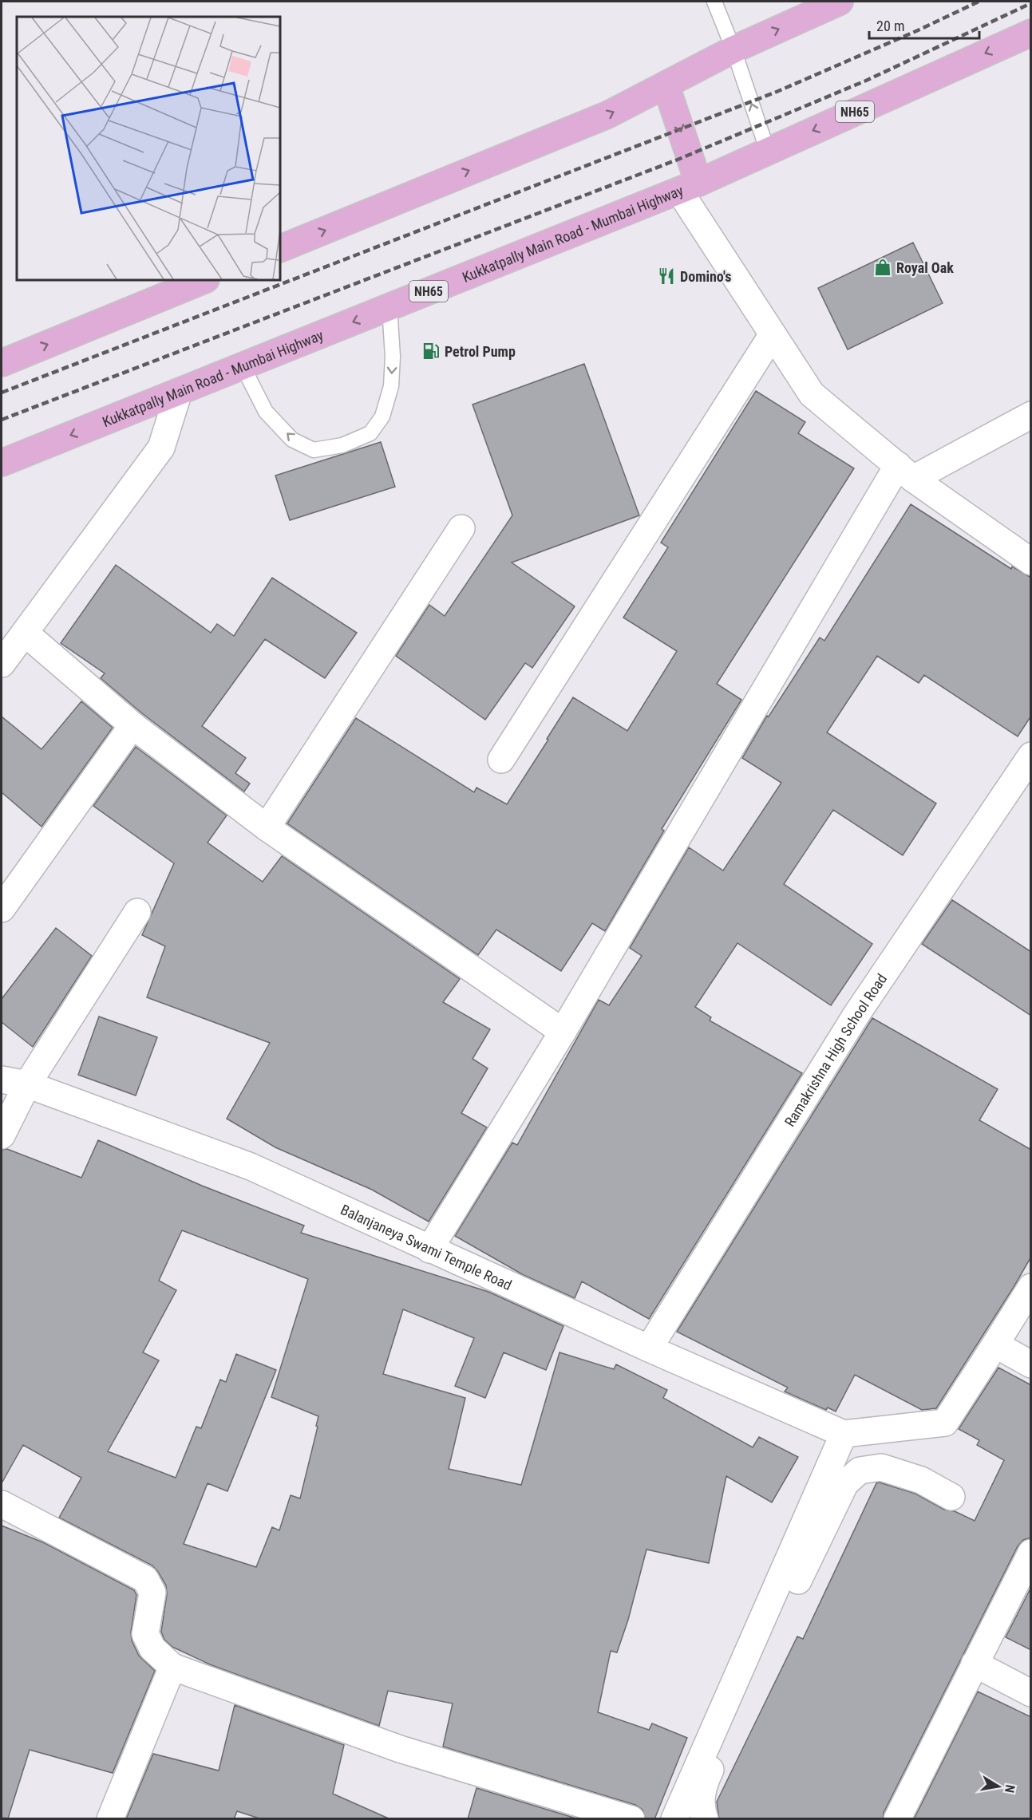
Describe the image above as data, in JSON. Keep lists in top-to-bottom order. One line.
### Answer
{"streets":{"highway":["NH65","Kukkatpally Main Road - Mumbai Highway"],"street":["Ramakrishna High School Road","Balanjaneya Swami Temple Road"]},"crossings":[["Ramakrishna High School Road","Balanjaneya Swami Temple Road"]],"places":{"shop":["Royal Oak"],"restaurant":["Domino's"],"fuel station":["Petrol Pump"]},"scale_bar":"20 m","north":"right"}
